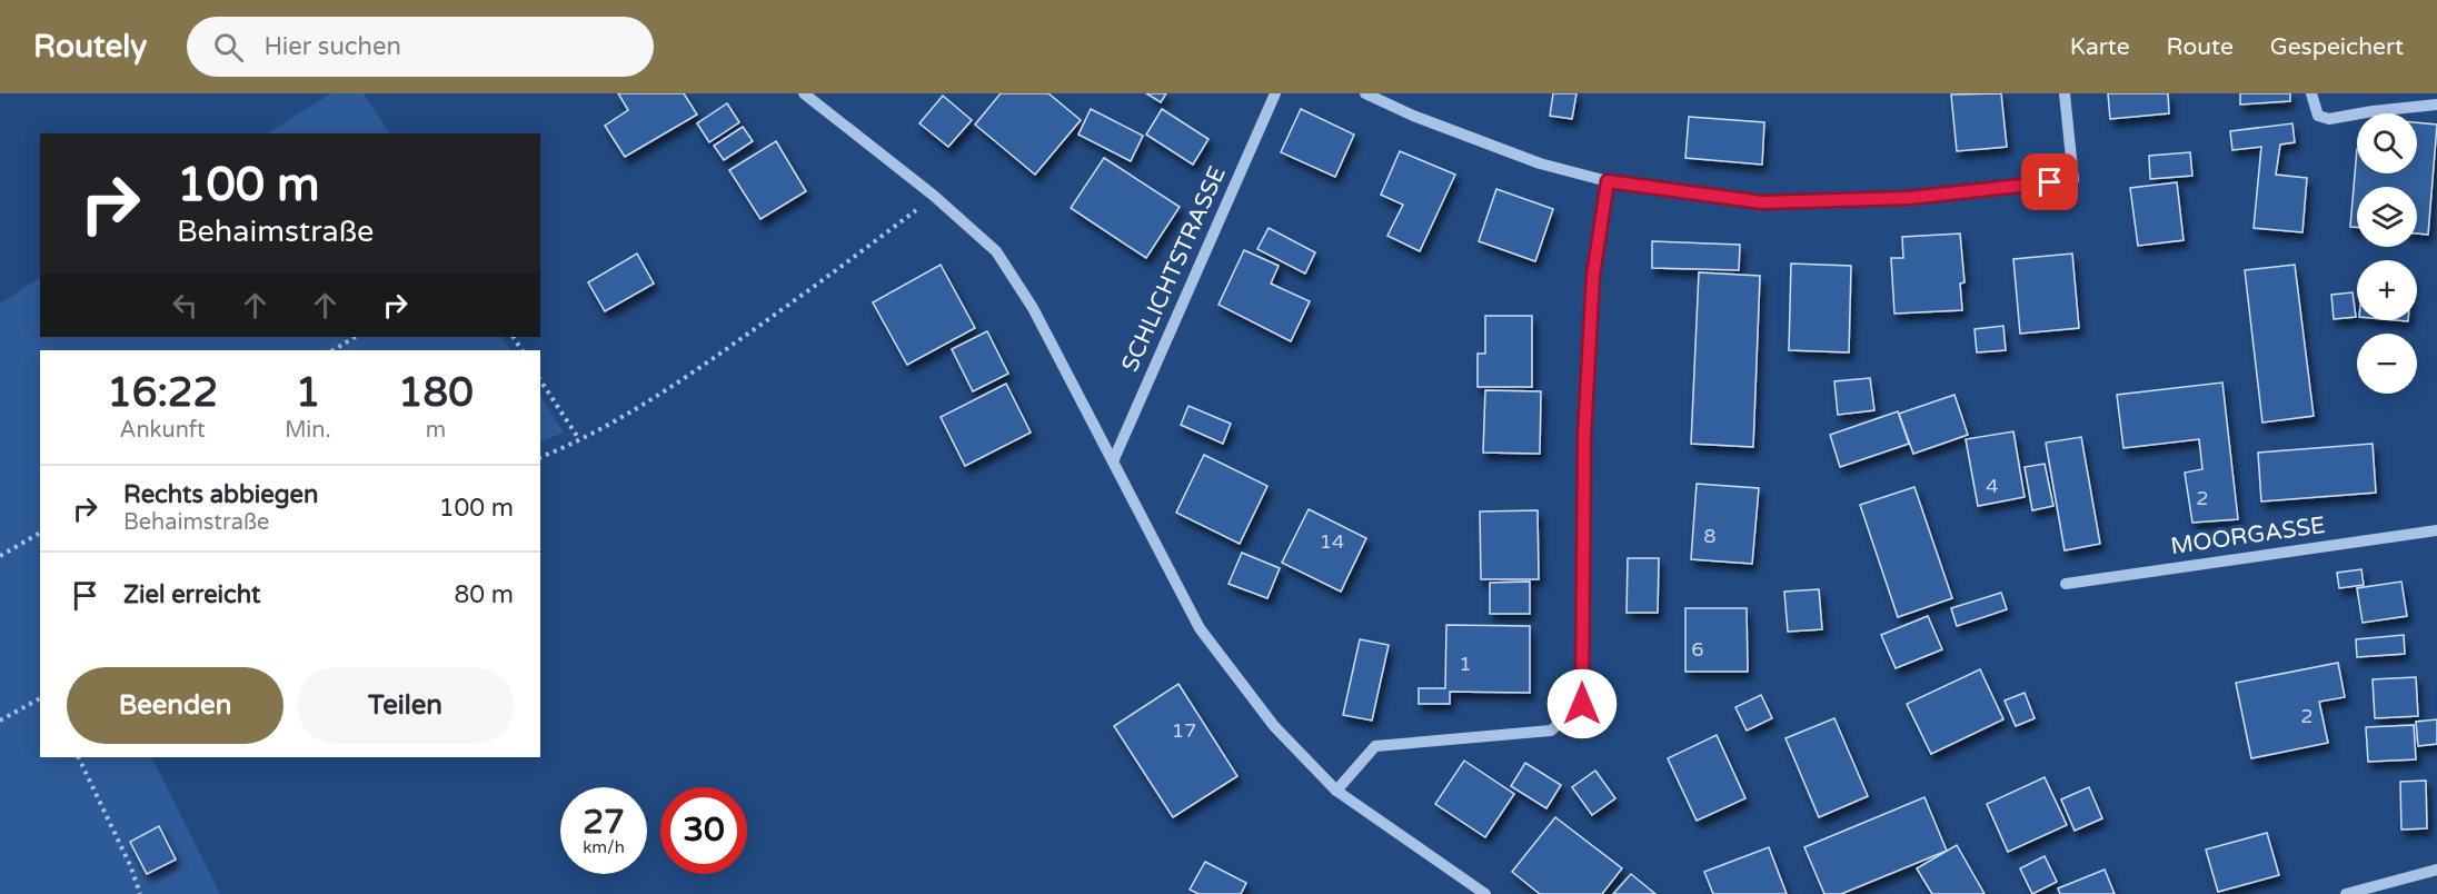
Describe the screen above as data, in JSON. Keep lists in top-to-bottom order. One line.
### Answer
{"streets":{"street":["SCHLICHTSTRASSE","MOORGASSE"]},"house_numbers":["4","2","8","14","6","1","2","17"],"page":{"header":"Routely","search":"Hier suchen","nav":["Karte","Route","Gespeichert"],"map_buttons":["+","−"],"turn":["100 m","Behaimstraße"],"eta":["16:22","Ankunft","1","Min.","180","m"],"list":[{"name":"Rechts abbiegen","note":"Behaimstraße","value":"100 m"},{"name":"Ziel erreicht","value":"80 m"}],"buttons":["Beenden","Teilen"],"speed":"27 km/h","limit":"30"}}
